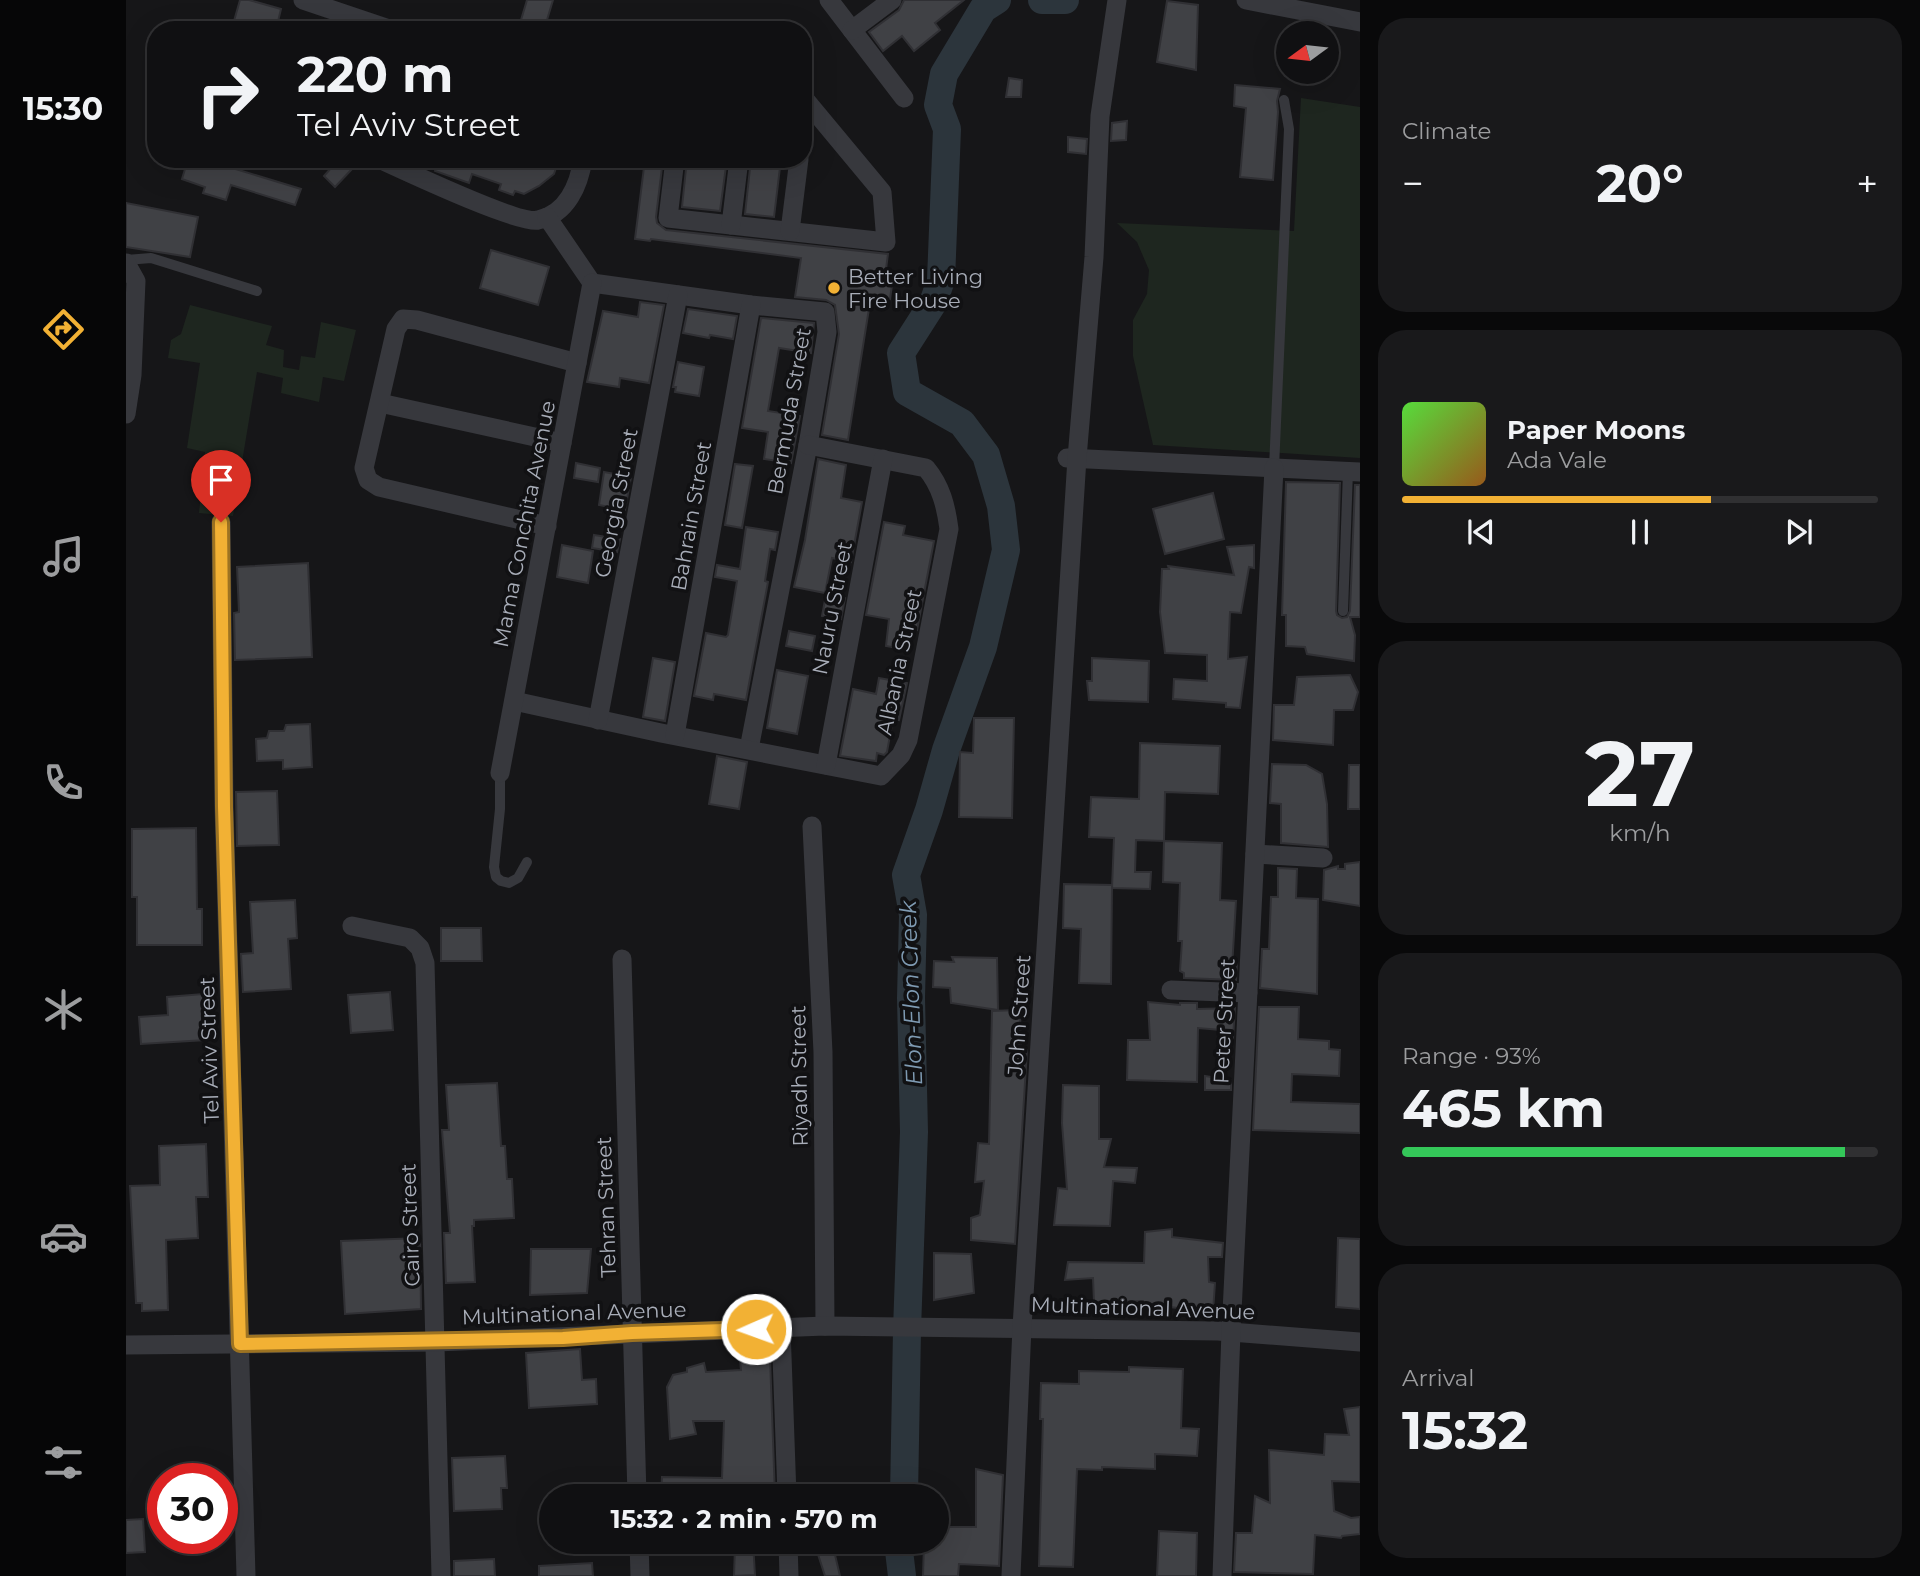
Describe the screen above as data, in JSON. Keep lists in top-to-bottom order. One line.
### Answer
{"streets":{"street":["Bermuda Street","Georgia Street","Bahrain Street","Mama Conchita Avenue","Nauru Street","Albania Street","John Street","Peter Street","Tel Aviv Street","Riyadh Street","Tehran Street","Cairo Street","Multinational Avenue"]},"crossings":[["Bermuda Street","Georgia Street"],["Bermuda Street","Bahrain Street"],["Bermuda Street","Mama Conchita Avenue"],["Bermuda Street","Albania Street"],["Georgia Street","Albania Street"],["Bahrain Street","Albania Street"],["Mama Conchita Avenue","Albania Street"],["Nauru Street","Albania Street"],["John Street","Multinational Avenue"],["Peter Street","Multinational Avenue"],["Tel Aviv Street","Multinational Avenue"],["Riyadh Street","Multinational Avenue"],["Tehran Street","Multinational Avenue"],["Cairo Street","Multinational Avenue"]],"water":["Elon-Elon Creek"],"places":["Better Living Fire House"],"north":"left","page":{"tabs":"15:30","tile":["Climate",["27","km/h"],["Range · 93%","465 km"],["Arrival","15:32"]],"turn":["220 m","Tel Aviv Street"],"heat":["−","20°","+"],"song":["Paper Moons","Ada Vale"],"limit":"30","trip":"15:32 · 2 min · 570 m"}}
